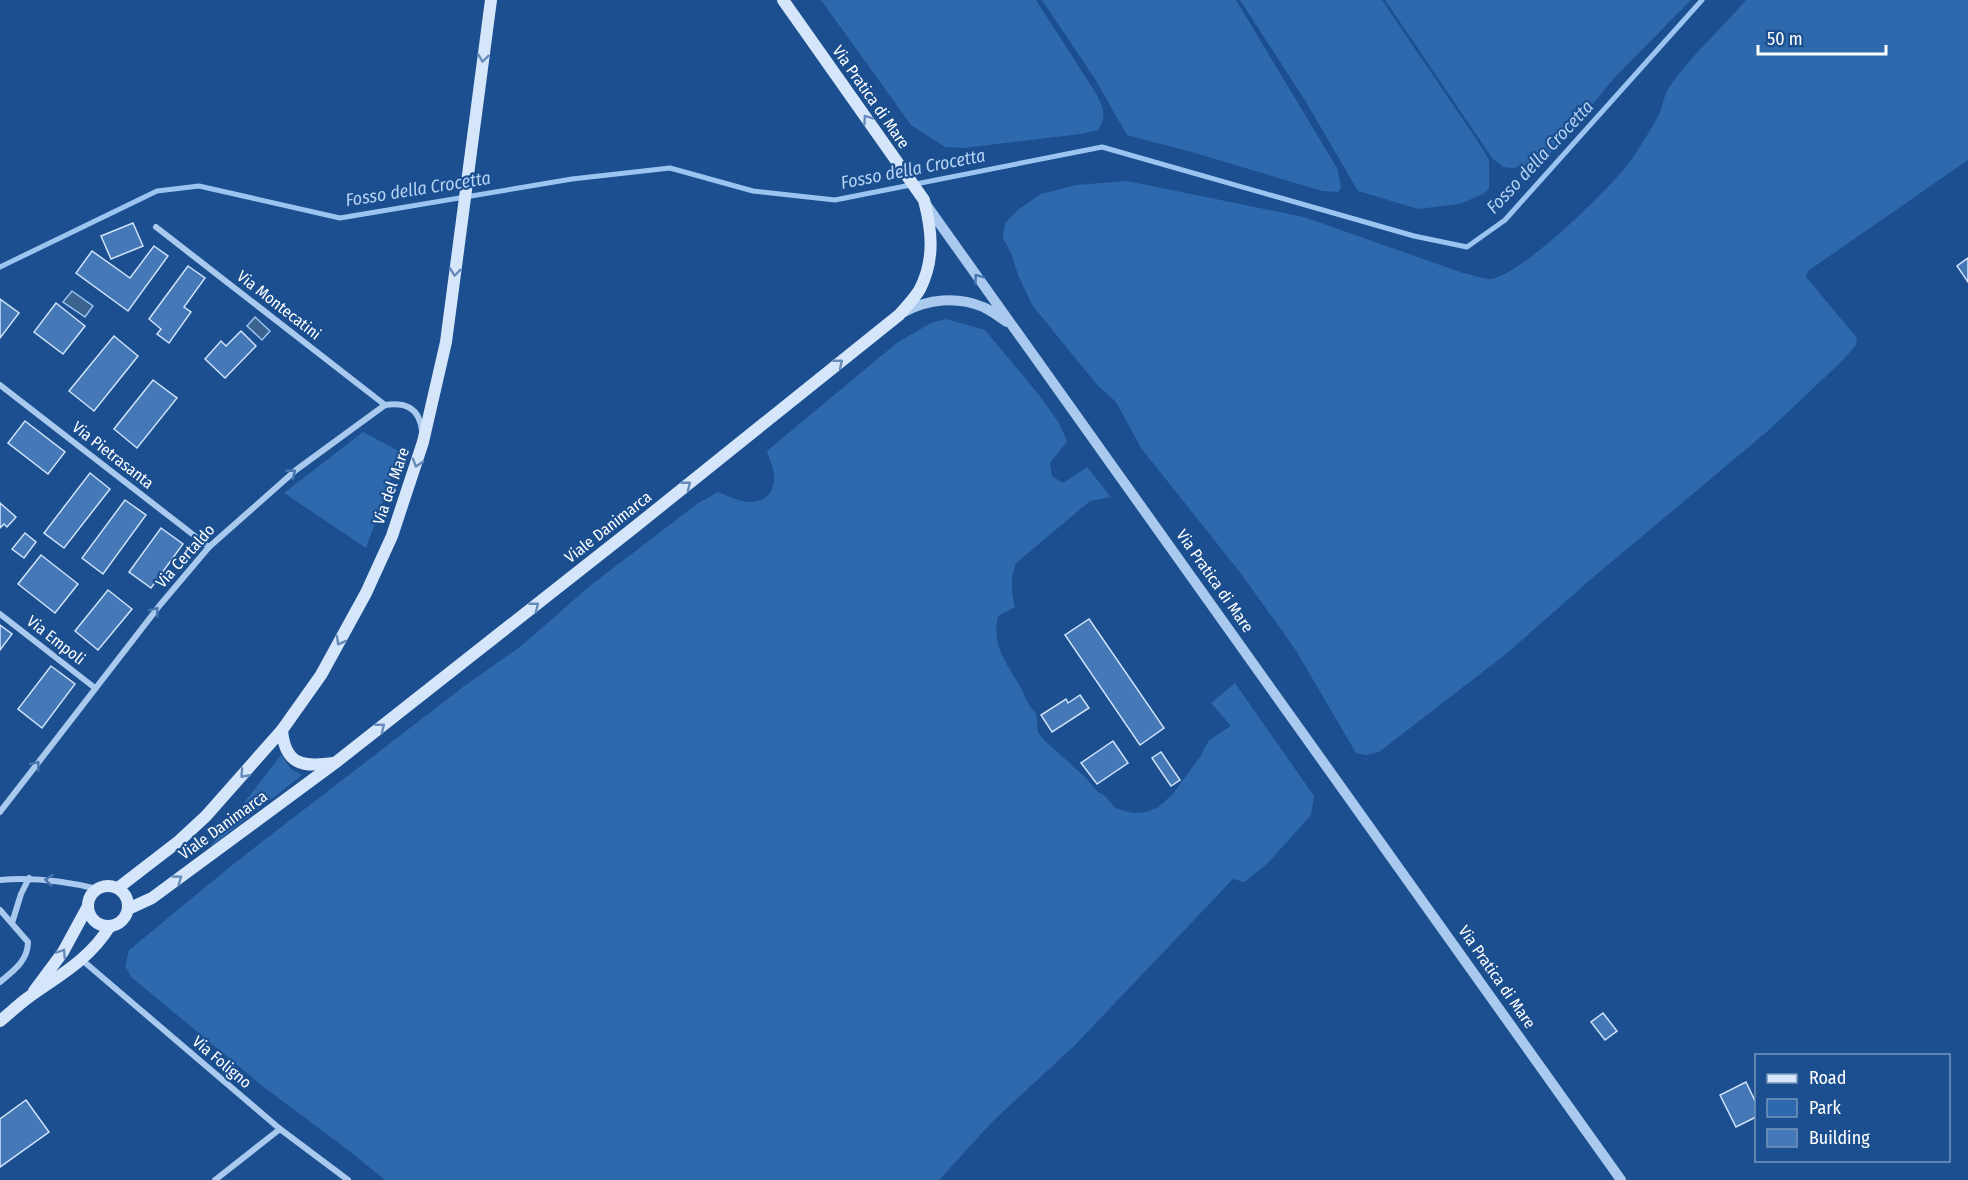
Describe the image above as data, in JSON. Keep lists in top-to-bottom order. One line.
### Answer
{"streets":{"main road":["Via Pratica di Mare","Via del Mare","Viale Danimarca"],"street":["Via Montecatini","Via Pietrasanta","Via Certaldo","Via Empoli","Via Foligno"]},"crossings":[["Via Pratica di Mare","Viale Danimarca"],["Via Montecatini","Via Certaldo"],["Via Pietrasanta","Via Certaldo"],["Via del Mare","Viale Danimarca"],["Via Certaldo","Via Empoli"]],"one_way":["Via del Mare","Viale Danimarca","Via Certaldo"],"water":["Fosso della Crocetta"],"legend":["Road","Park","Building"],"scale_bar":"50 m"}
